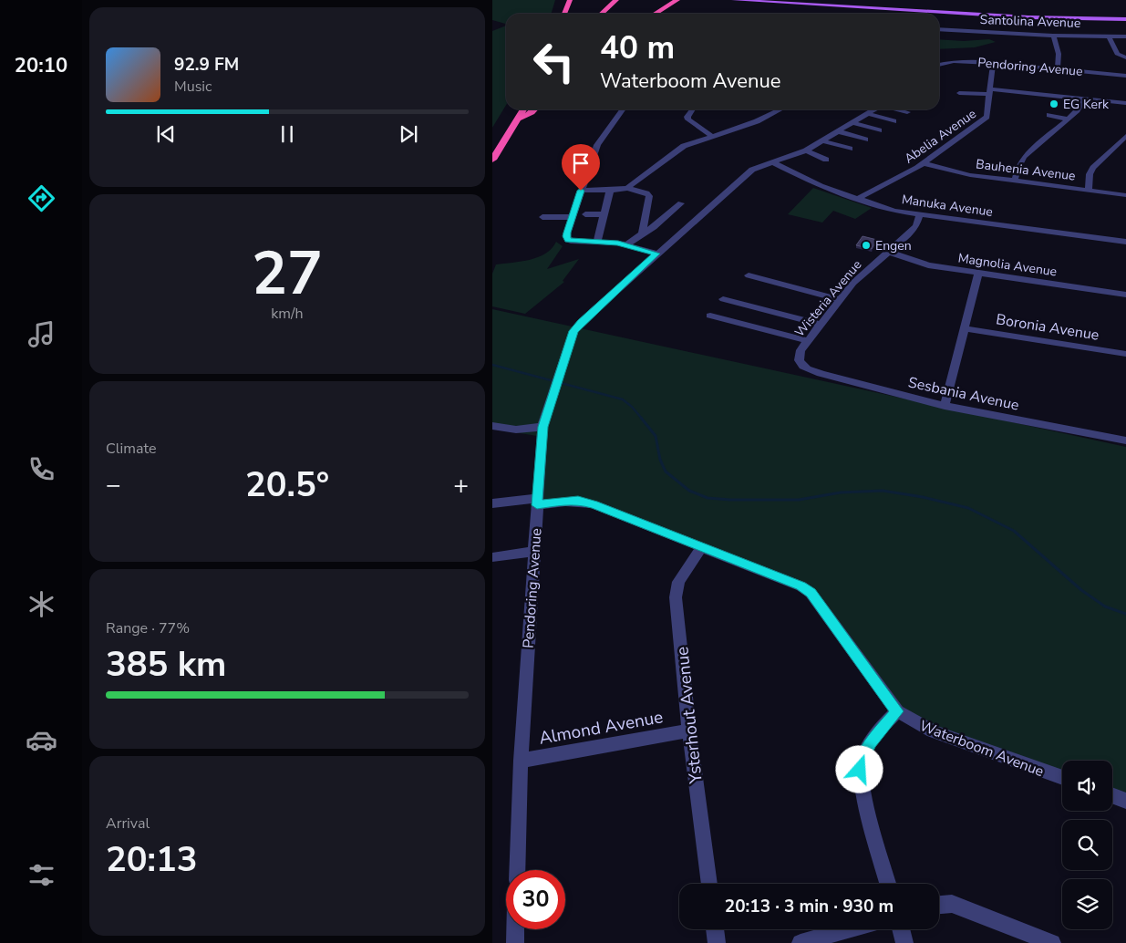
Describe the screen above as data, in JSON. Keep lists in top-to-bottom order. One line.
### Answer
{"streets":{"street":["Santolina Avenue","Pendoring Avenue","Abelia Avenue","Bauhenia Avenue","Manuka Avenue","Magnolia Avenue","Wisteria Avenue","Boronia Avenue","Sesbania Avenue","Ysterhout Avenue","Almond Avenue","Waterboom Avenue"]},"crossings":[["Pendoring Avenue","Abelia Avenue"],["Pendoring Avenue","Manuka Avenue"],["Pendoring Avenue","Almond Avenue"],["Pendoring Avenue","Waterboom Avenue"],["Abelia Avenue","Bauhenia Avenue"],["Abelia Avenue","Manuka Avenue"],["Manuka Avenue","Wisteria Avenue"],["Magnolia Avenue","Wisteria Avenue"],["Wisteria Avenue","Sesbania Avenue"],["Ysterhout Avenue","Almond Avenue"],["Ysterhout Avenue","Waterboom Avenue"]],"places":["EG Kerk","Engen"],"page":{"tabs":"20:10","turn":["40 m","Waterboom Avenue"],"song":["92.9 FM","Music"],"tile":[["27","km/h"],"Climate",["Range · 77%","385 km"],["Arrival","20:13"]],"heat":["−","20.5°","+"],"limit":"30","trip":"20:13 · 3 min · 930 m"}}
